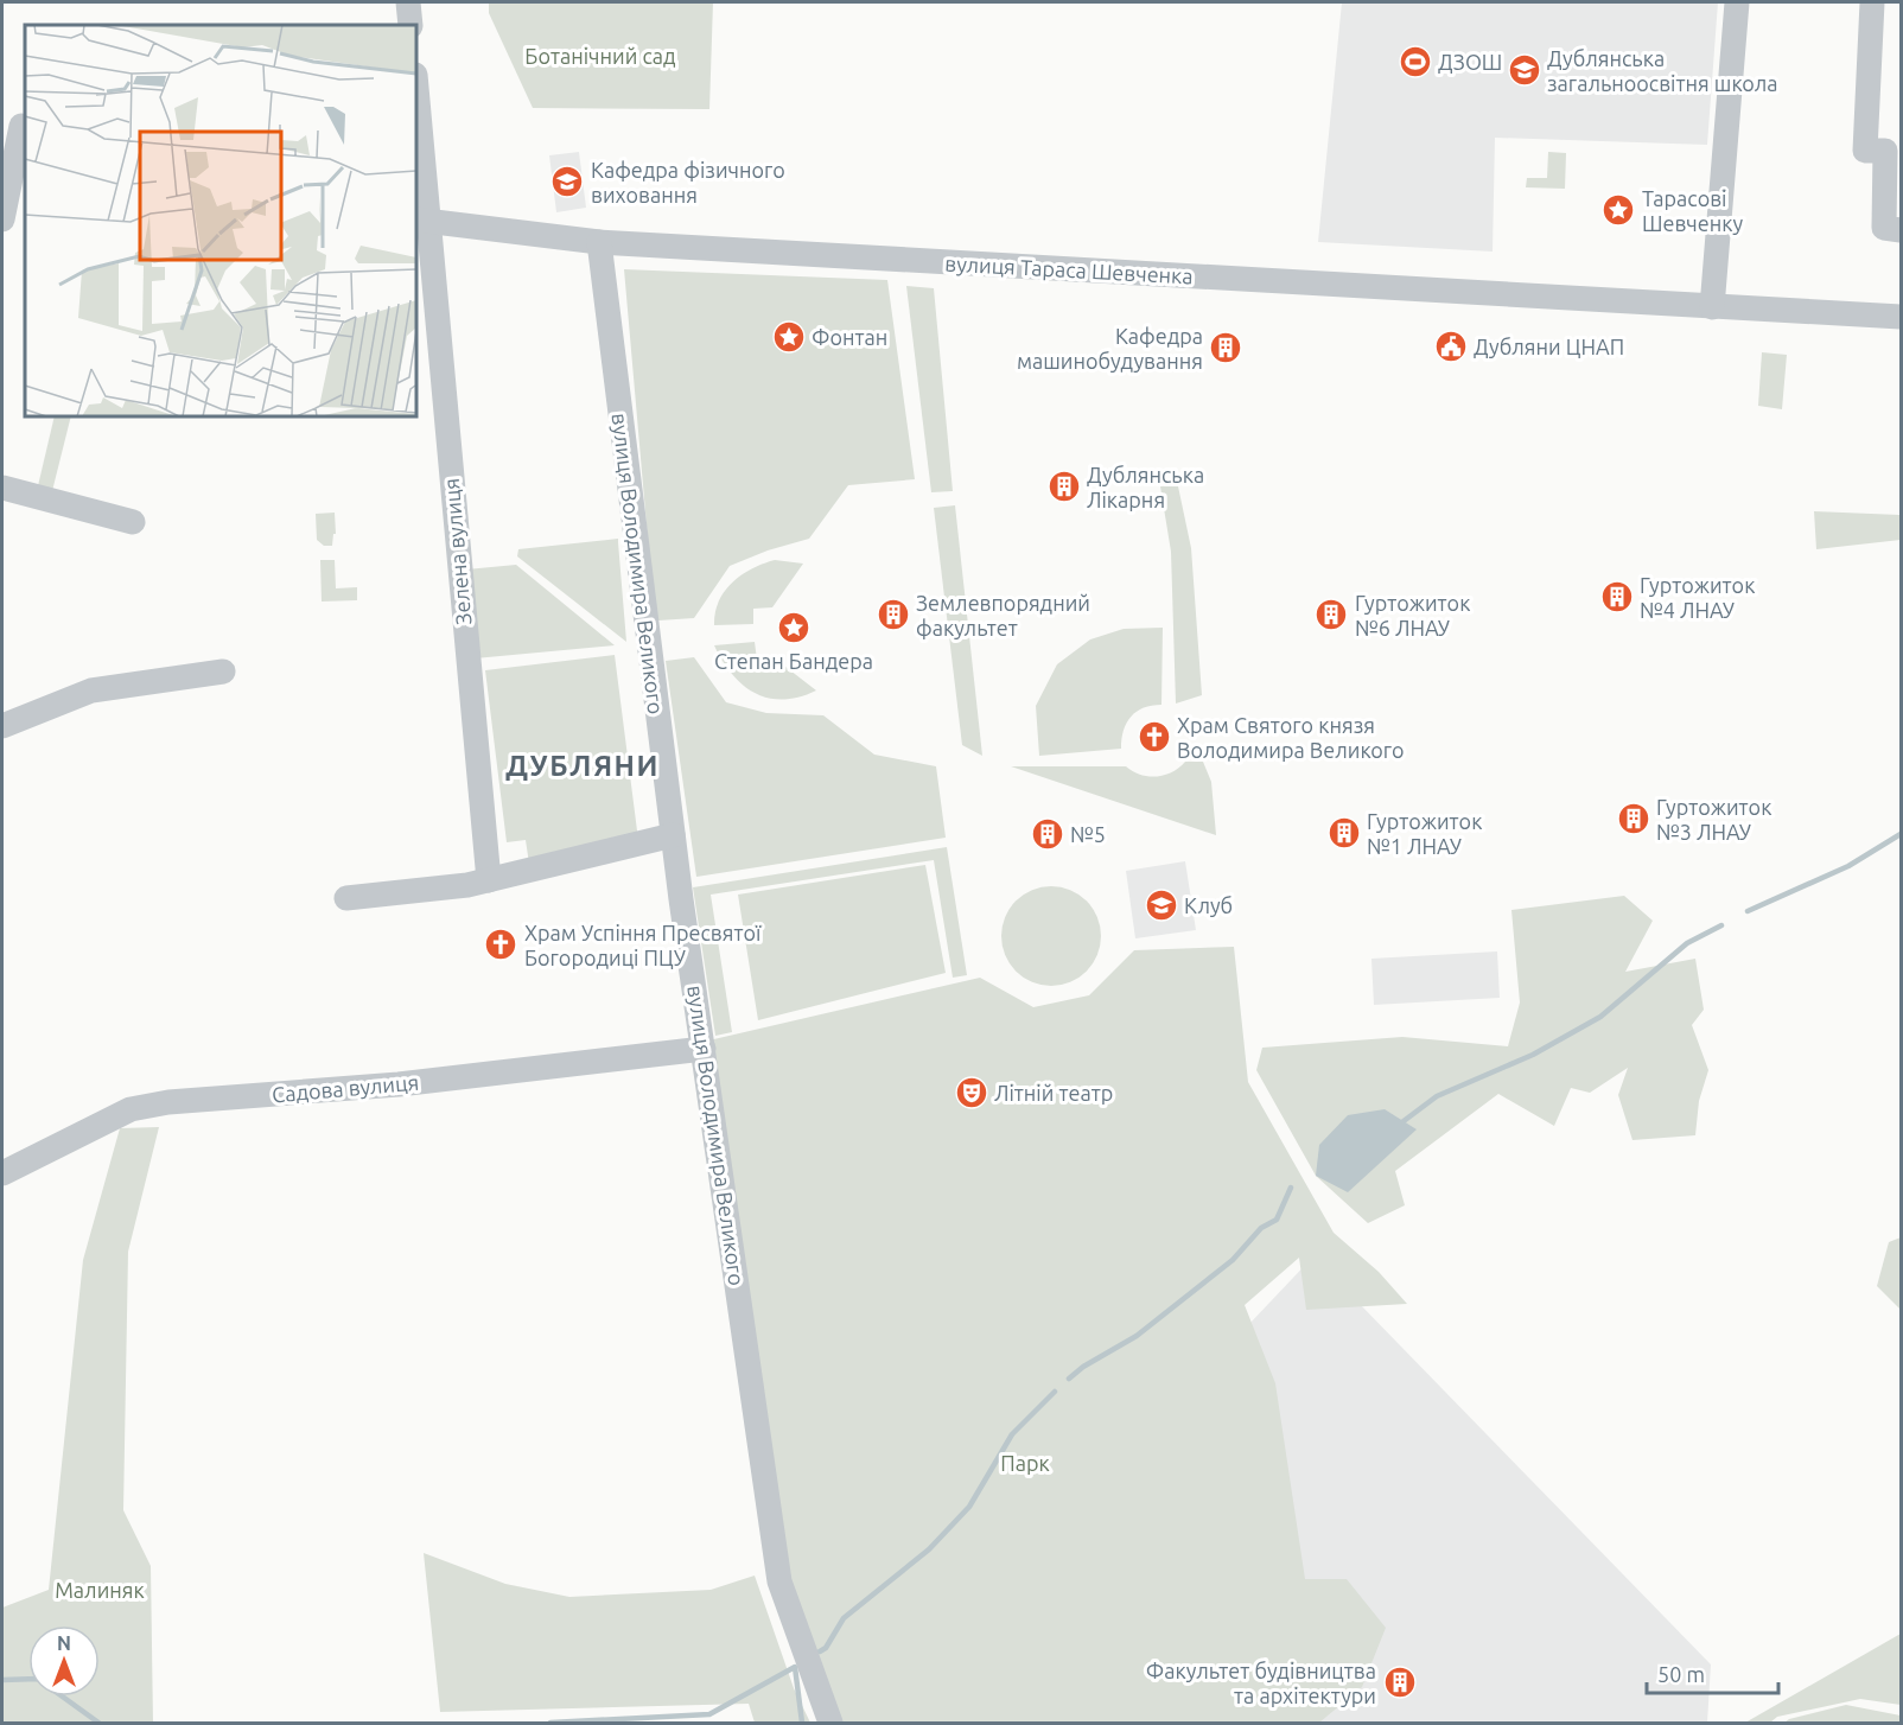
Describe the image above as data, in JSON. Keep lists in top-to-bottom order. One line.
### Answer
{"streets":{"street":["вулиця Тараса Шевченка","Зелена вулиця","вулиця Володимира Великого","Садова вулиця"]},"crossings":[["вулиця Тараса Шевченка","Зелена вулиця"],["вулиця Тараса Шевченка","вулиця Володимира Великого"],["вулиця Володимира Великого","Садова вулиця"]],"districts":["ДУБЛЯНИ"],"parks":["Ботанічний сад","Парк","Малиняк"],"places":{"sports":["ДЗОШ"],"school or university":["Дублянська загальноосвітня школа","Кафедра фізичного виховання","Клуб"],"place":["Тарасові Шевченку","Фонтан","Степан Бандера"],"public building":["Дубляни ЦНАП"],"building":["Кафедра машинобудування","Дублянська Лікарня","Гуртожиток №4 ЛНАУ","Землевпорядний факультет","Гуртожиток №6 ЛНАУ","Гуртожиток №3 ЛНАУ","Гуртожиток №1 ЛНАУ","№5","Факультет будівництва та архітектури"],"church":["Храм Святого князя Володимира Великого","Храм Успіння Пресвятої Богородиці ПЦУ"],"theatre":["Літній театр"]},"scale_bar":"50 m","north":"top"}
